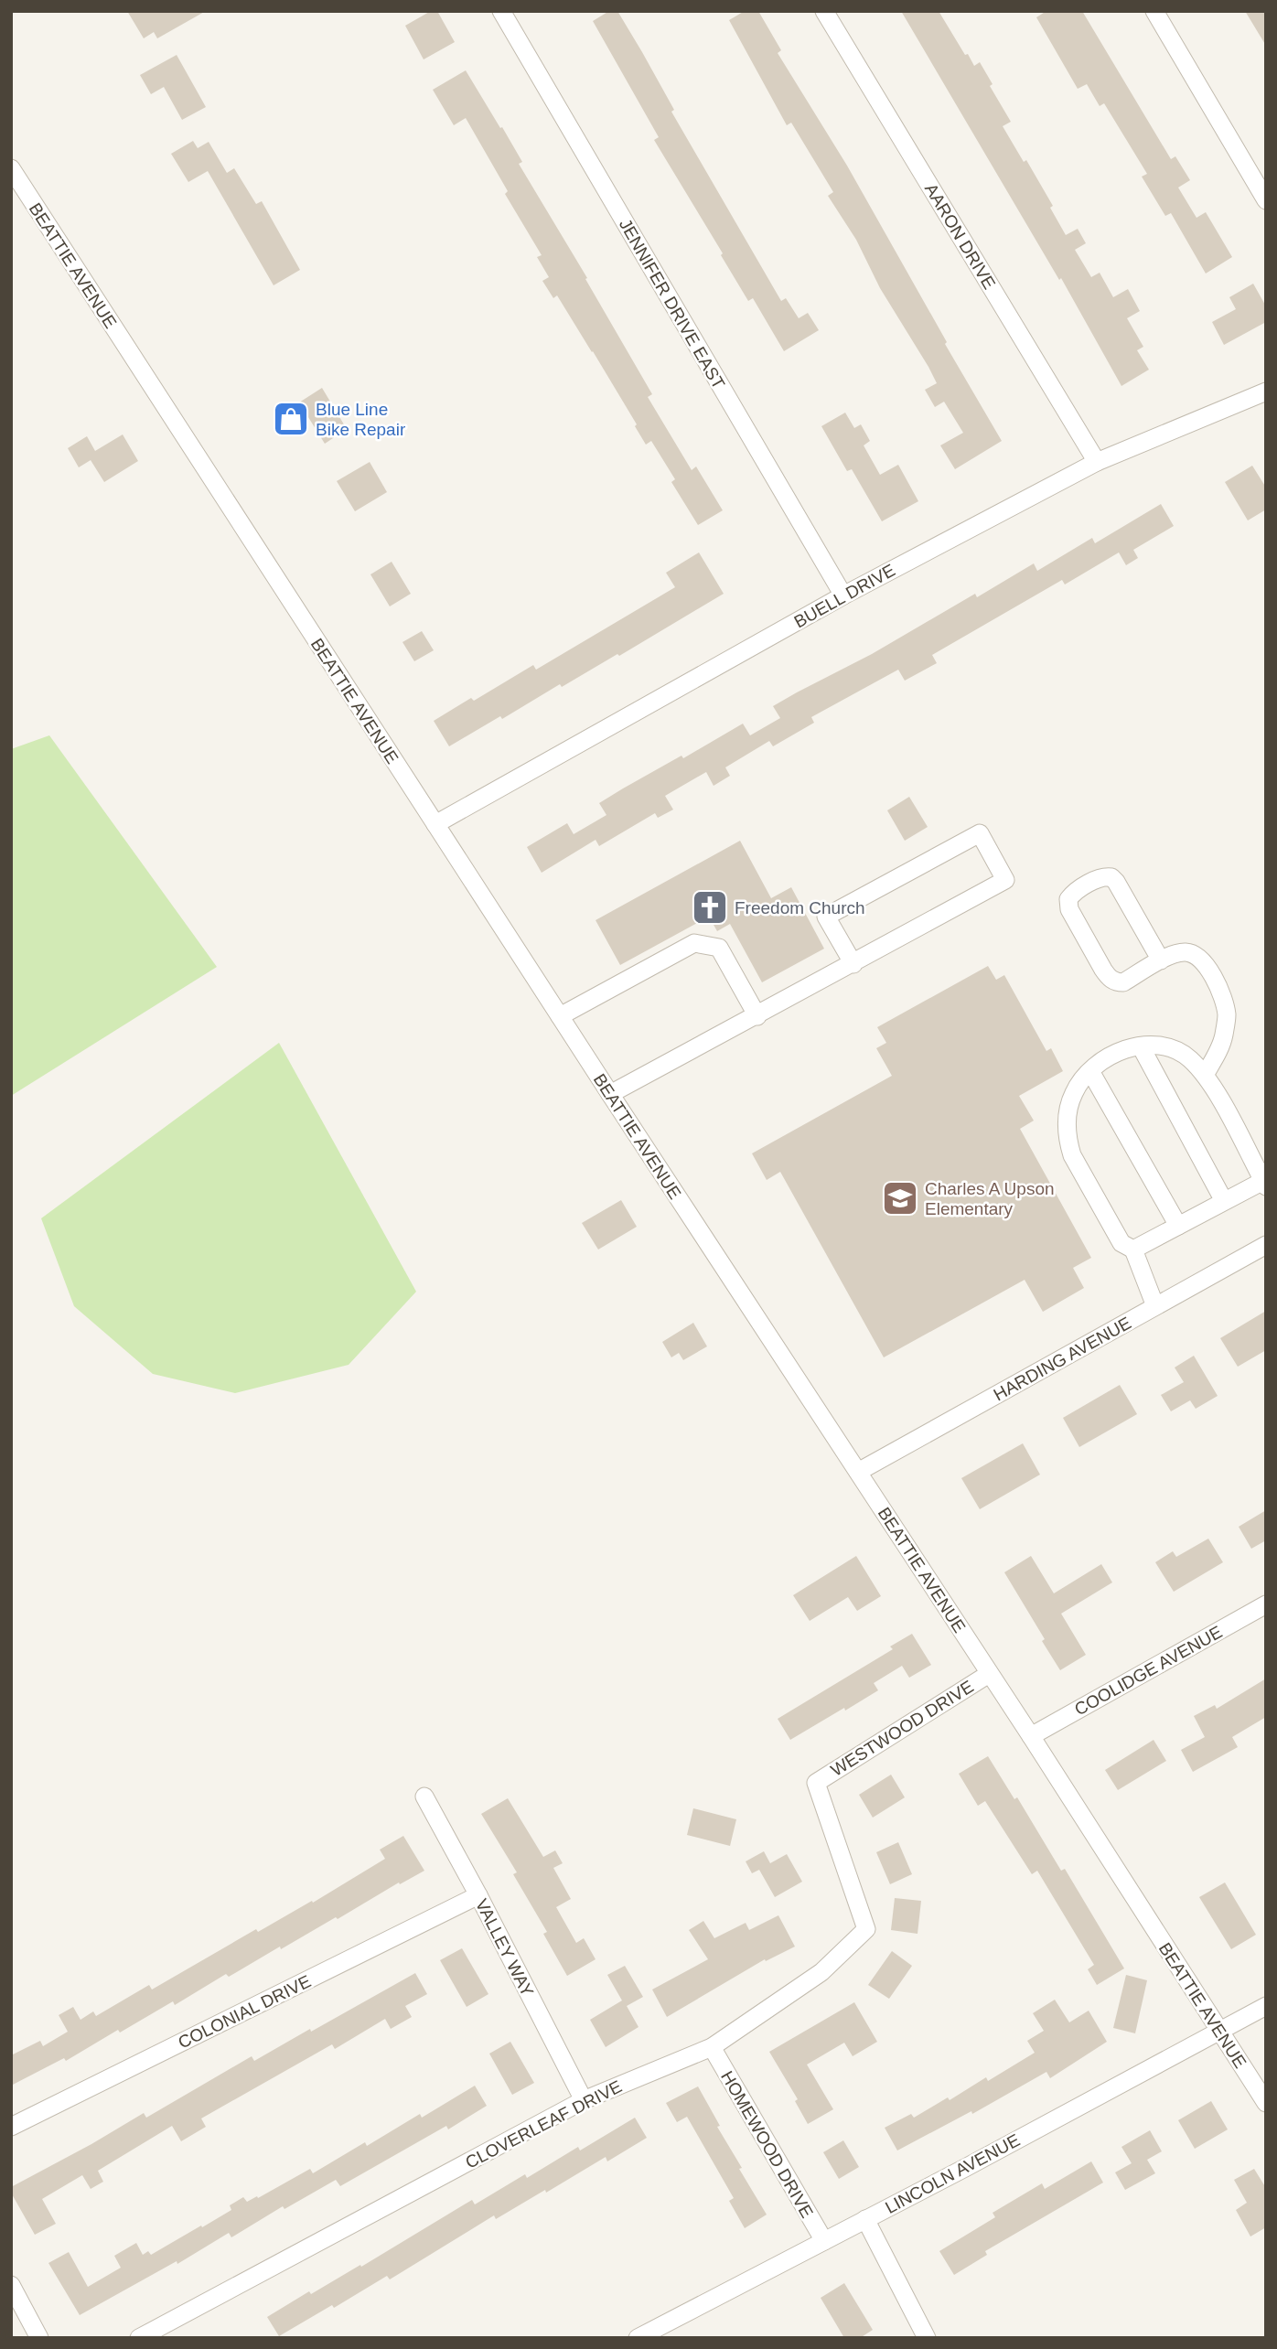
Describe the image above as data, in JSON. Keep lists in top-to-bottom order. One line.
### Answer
{"streets":{"street":["AARON DRIVE","BEATTIE AVENUE","JENNIFER DRIVE EAST","BUELL DRIVE","HARDING AVENUE","COOLIDGE AVENUE","WESTWOOD DRIVE","VALLEY WAY","COLONIAL DRIVE","CLOVERLEAF DRIVE","HOMEWOOD DRIVE","LINCOLN AVENUE"]},"crossings":[["AARON DRIVE","BUELL DRIVE"],["BEATTIE AVENUE","BUELL DRIVE"],["BEATTIE AVENUE","HARDING AVENUE"],["BEATTIE AVENUE","COOLIDGE AVENUE"],["BEATTIE AVENUE","WESTWOOD DRIVE"],["BEATTIE AVENUE","LINCOLN AVENUE"],["JENNIFER DRIVE EAST","BUELL DRIVE"],["WESTWOOD DRIVE","CLOVERLEAF DRIVE"],["VALLEY WAY","COLONIAL DRIVE"],["VALLEY WAY","CLOVERLEAF DRIVE"],["CLOVERLEAF DRIVE","HOMEWOOD DRIVE"],["HOMEWOOD DRIVE","LINCOLN AVENUE"]],"places":{"shop":["Blue Line Bike Repair"],"church":["Freedom Church"],"school or university":["Charles A Upson Elementary"]}}
